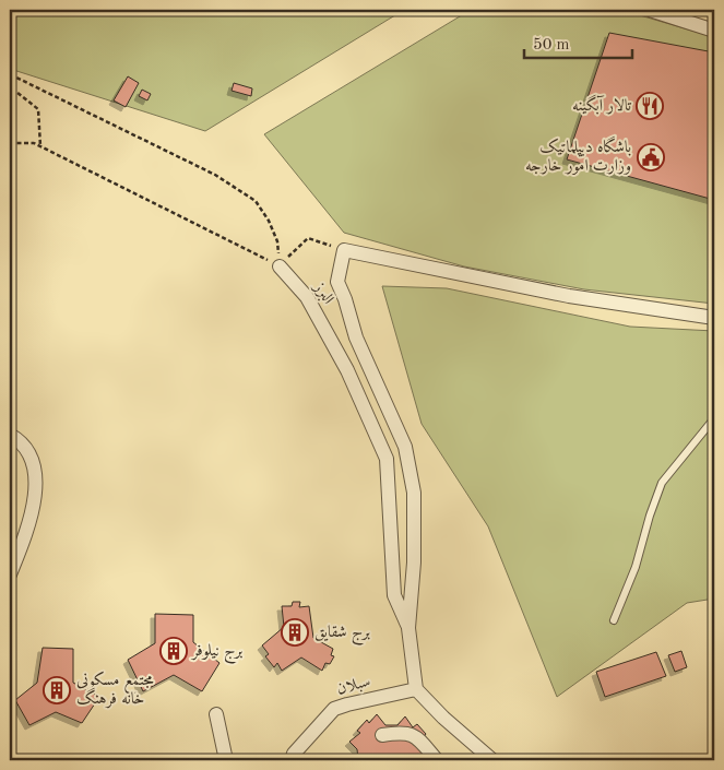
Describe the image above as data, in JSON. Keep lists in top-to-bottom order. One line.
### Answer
{"streets":{"street":["البرز","سبلان"]},"places":{"restaurant":["تالار آبگینه"],"public building":["باشگاه دیپلماتیک وزارت امور خارجه"],"building":["برج شقایق","برج نیلوفر","مجتمع مسکونی خانه فرهنگ"]},"scale_bar":"50 m"}
